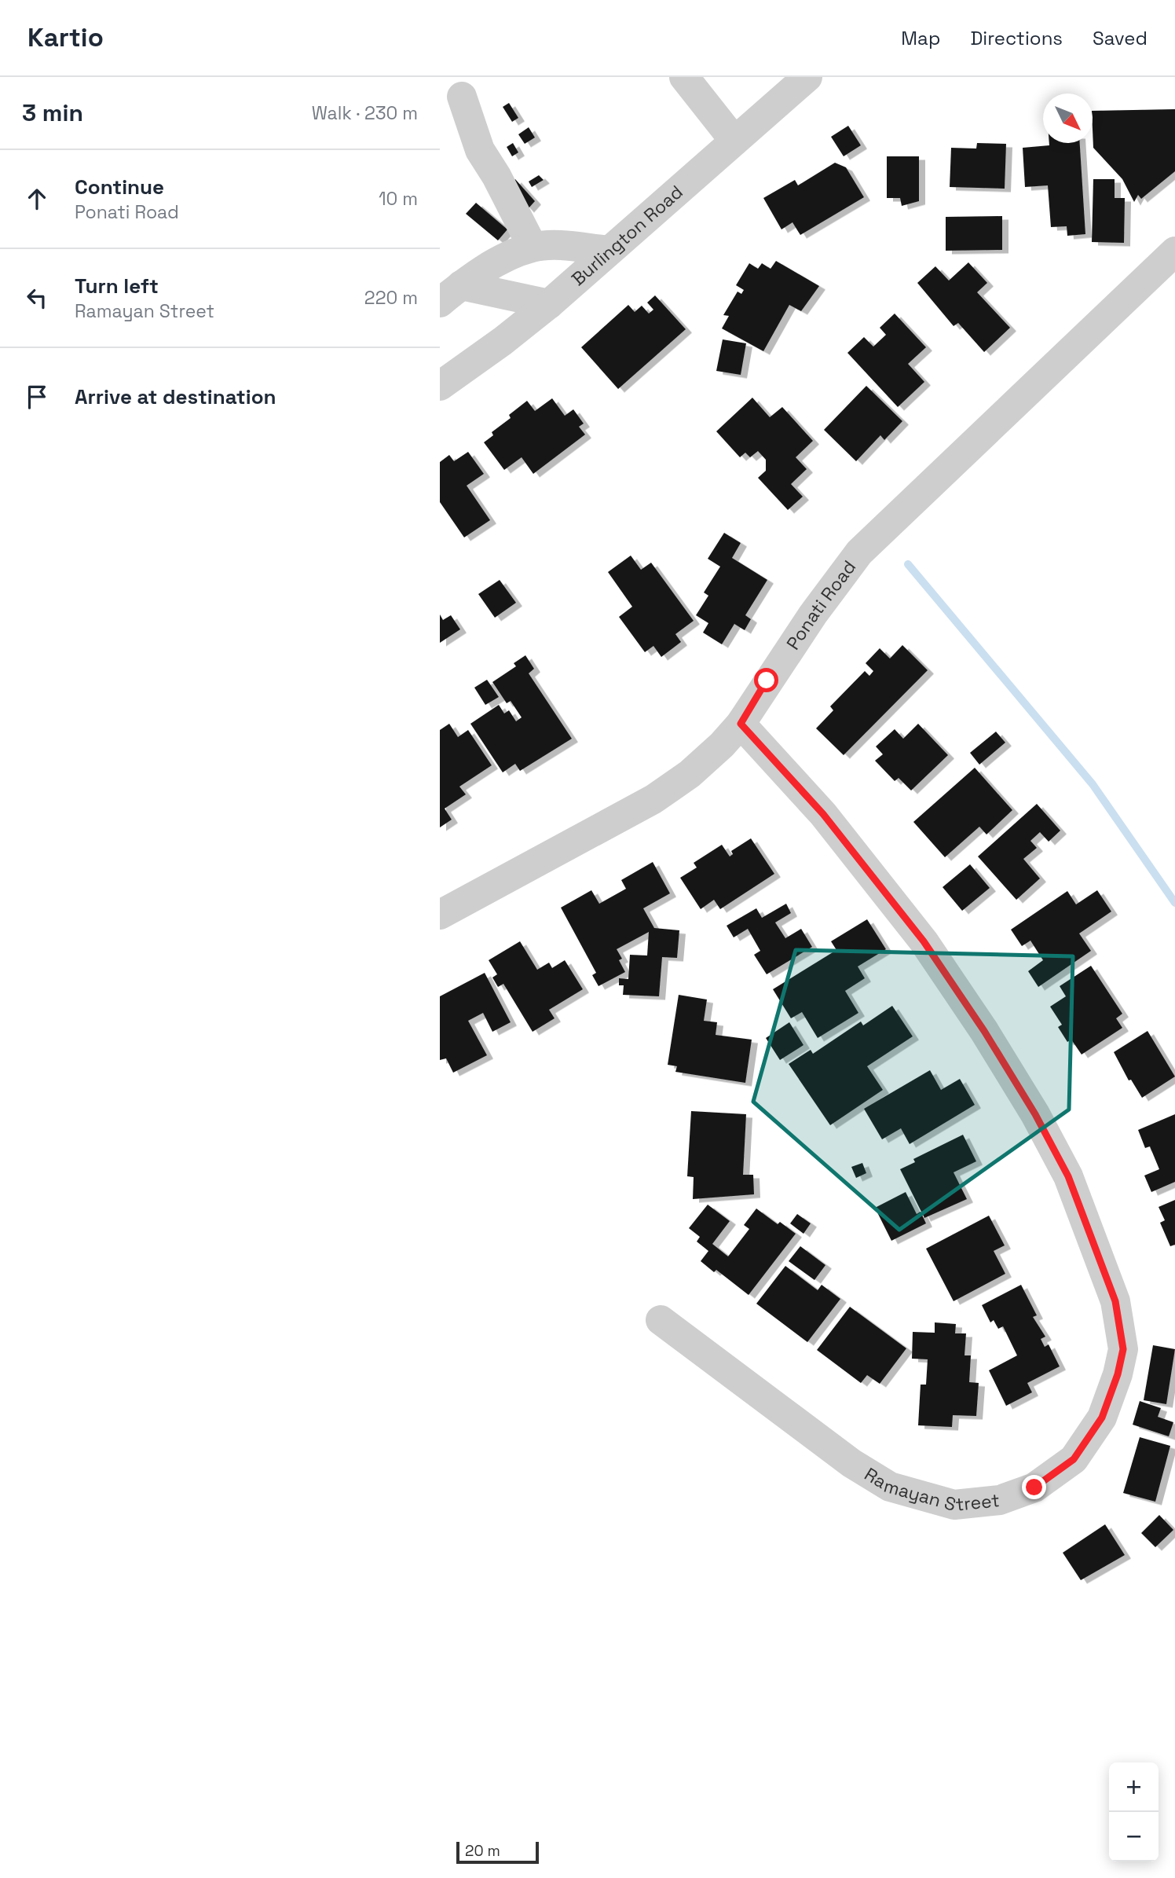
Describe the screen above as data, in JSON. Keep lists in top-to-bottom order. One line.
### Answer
{"streets":{"street":["Burlington Road","Ponati Road","Ramayan Street"]},"crossings":[["Ponati Road","Ramayan Street"]],"scale_bar":"20 m","north":"bottom right","page":{"header":"Kartio","nav":["Map","Directions","Saved"],"heading":["3 min","Walk · 230 m"],"list":[["Continue","Ponati Road","10 m"],["Turn left","Ramayan Street","220 m"],"Arrive at destination"],"map_buttons":["+","−"],"scale":"20 m"}}
